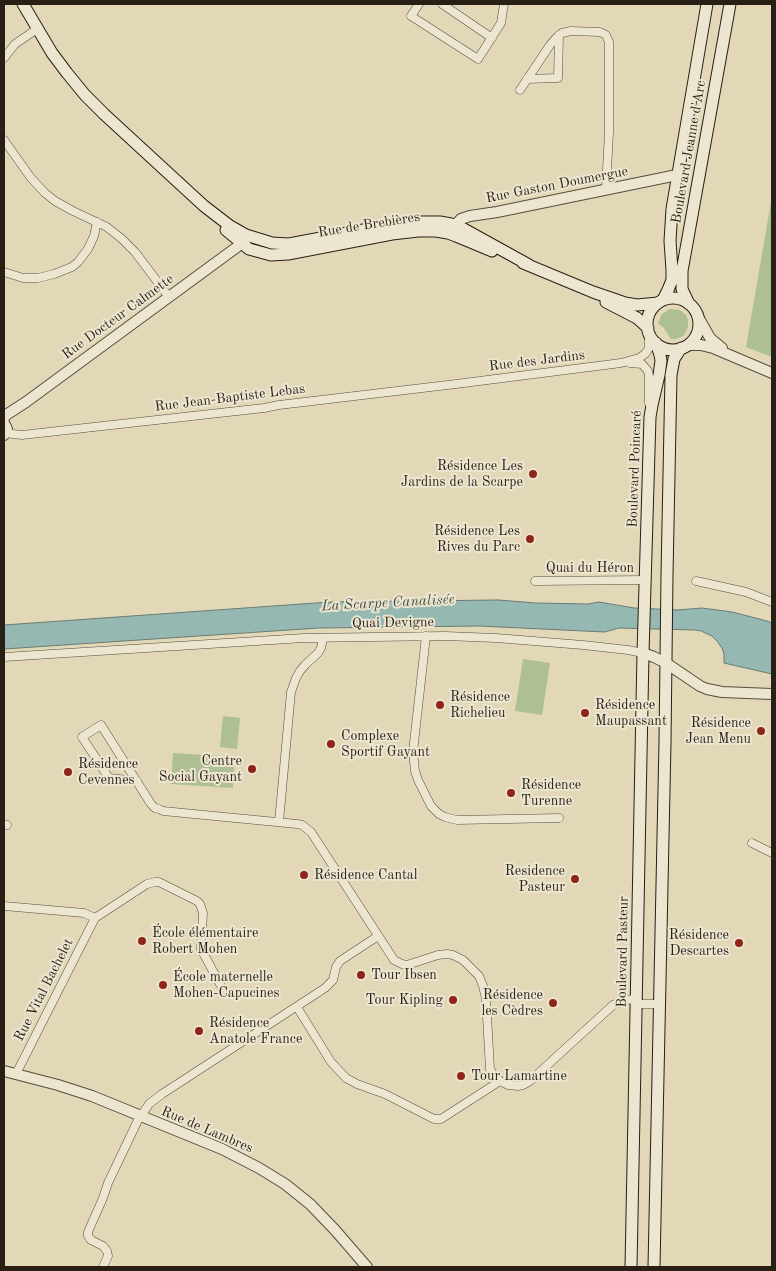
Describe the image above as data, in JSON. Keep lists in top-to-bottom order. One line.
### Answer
{"streets":{"main road":["Boulevard Jeanne d'Arc","Rue de Brebières","Boulevard Poincaré","Boulevard Pasteur"],"street":["Rue Gaston Doumergue","Rue Docteur Calmette","Rue des Jardins","Rue Jean-Baptiste Lebas","Quai du Héron","Quai Devigne","Rue Vital Bachelet","Rue de Lambres"]},"crossings":[["Boulevard Jeanne d'Arc","Rue Gaston Doumergue"],["Boulevard Jeanne d'Arc","Rue de Brebières"],["Boulevard Jeanne d'Arc","Rue des Jardins"],["Boulevard Jeanne d'Arc","Boulevard Poincaré"],["Rue Gaston Doumergue","Rue de Brebières"],["Rue de Brebières","Rue Docteur Calmette"],["Rue de Brebières","Rue des Jardins"],["Rue de Brebières","Boulevard Poincaré"],["Rue des Jardins","Rue Jean-Baptiste Lebas"],["Rue des Jardins","Boulevard Poincaré"],["Boulevard Poincaré","Quai du Héron"],["Boulevard Poincaré","Boulevard Pasteur"],["Quai Devigne","Boulevard Pasteur"],["Rue Vital Bachelet","Rue de Lambres"]],"water":["La Scarpe Canalisée"],"places":["Résidence Les Jardins de la Scarpe","Résidence Les Rives du Parc","Résidence Richelieu","Résidence Maupassant","Résidence Jean Menu","Complexe Sportif Gayant","Centre Social Gayant","Résidence Cevennes","Résidence Turenne","Résidence Cantal","Residence Pasteur","École élémentaire Robert Mohen","Résidence Descartes","Tour Ibsen","École maternelle Mohen-Capucines","Tour Kipling","Résidence les Cèdres","Résidence Anatole France","Tour Lamartine"]}
